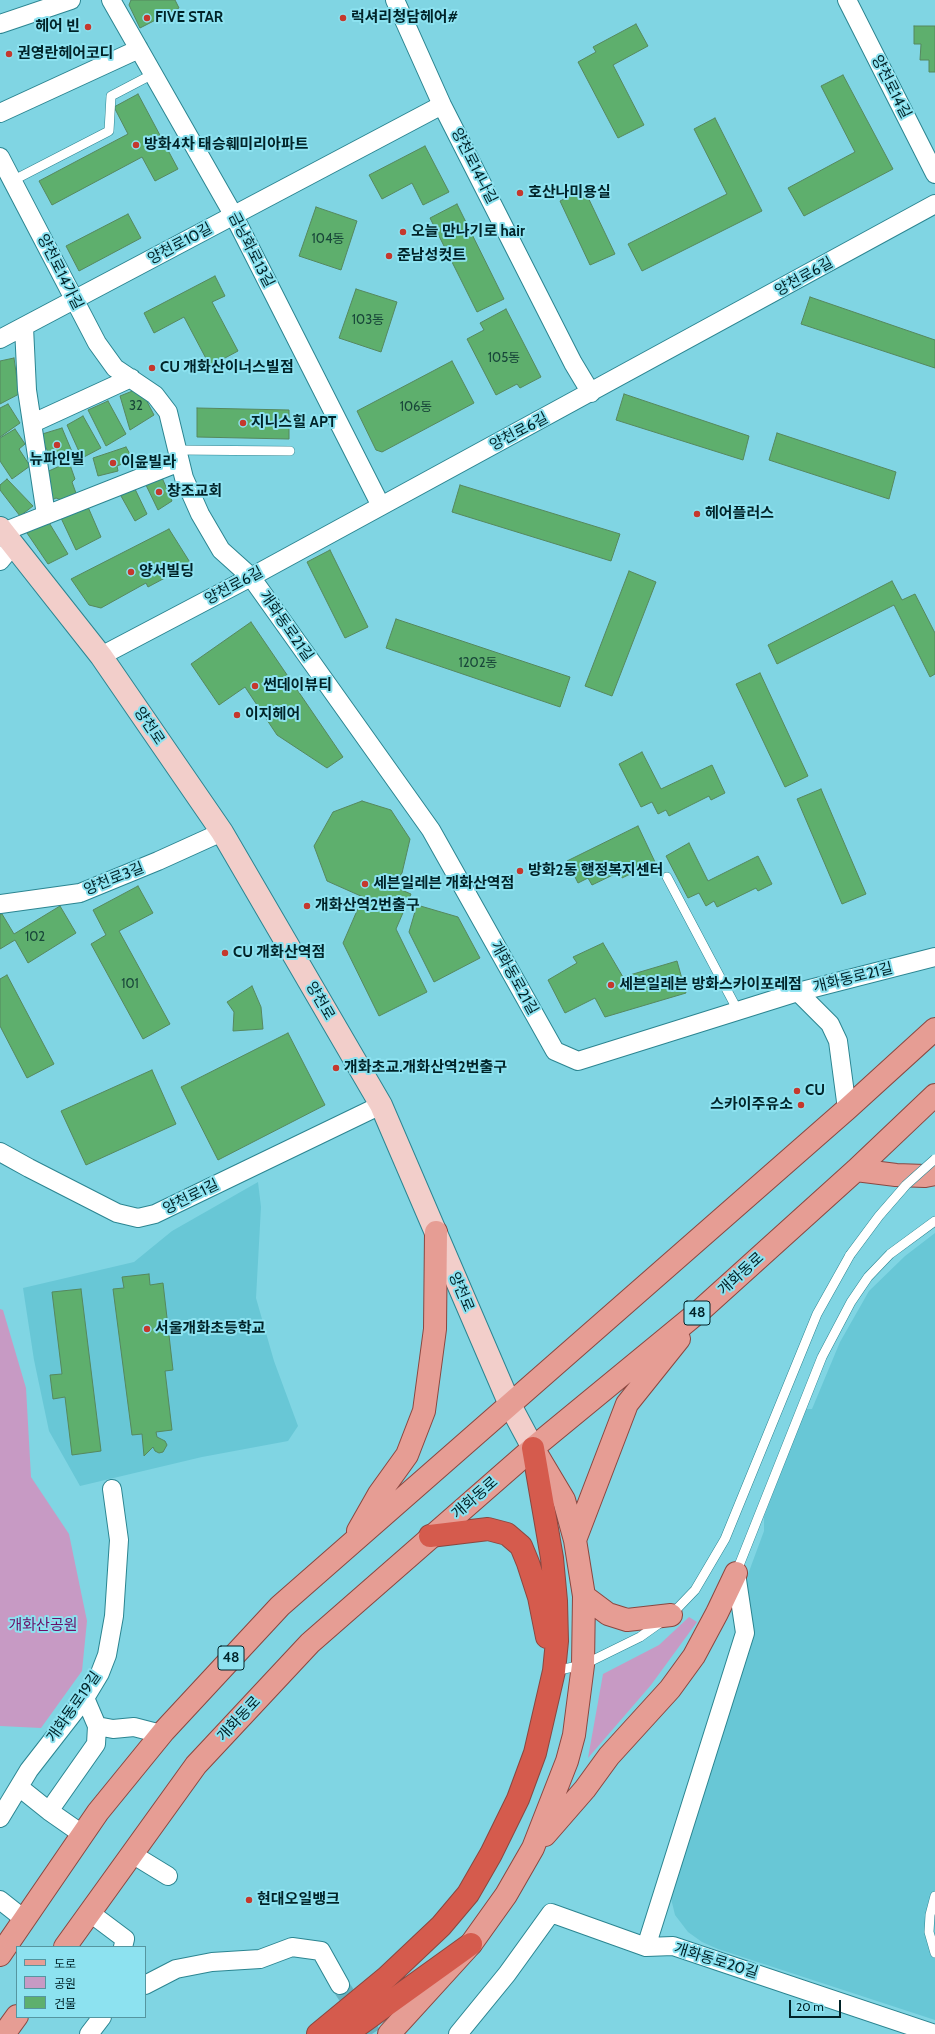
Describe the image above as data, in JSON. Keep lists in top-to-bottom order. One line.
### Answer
{"streets":{"main road":["양천로","개화동로","48"],"street":["양천로14길","양천로14나길","양천로10길","금낭화로13길","양천로14가길","양천로6길","개화동로21길","양천로3길","양천로1길","개화동로19길","개화동로20길"]},"crossings":[["양천로14나길","양천로10길"],["양천로14나길","양천로6길"],["양천로10길","금낭화로13길"],["양천로10길","양천로14가길"],["금낭화로13길","양천로6길"],["양천로14가길","양천로6길"],["양천로14가길","개화동로21길"],["양천로14가길","양천로"],["양천로6길","개화동로21길"],["양천로6길","양천로"],["양천로","양천로3길"],["양천로","양천로1길"],["양천로","개화동로"],["양천로","48"]],"parks":["개화산공원"],"places":["FIVE STAR","럭셔리청담헤어#","헤어 빈","권영란헤어코디","방화4차 태승훼미리아파트","호산나미용실","오늘 만나기로 hair","준남성컷트","CU 개화산이너스빌점","지니스힐 APT","뉴파인빌","이윤빌라","창조교회","헤어플러스","양서빌딩","썬데이뷰티","이지헤어","방화2동 행정복지센터","세븐일레븐 개화산역점","개화산역2번출구","CU 개화산역점","세븐일레븐 방화스카이포레점","개화초교.개화산역2번출구","CU","스카이주유소","서울개화초등학교","현대오일뱅크"],"house_numbers":["104동","103동","105동","32","106동","1202동","102","101"],"legend":["도로","공원","건물"],"scale_bar":"20 m"}
